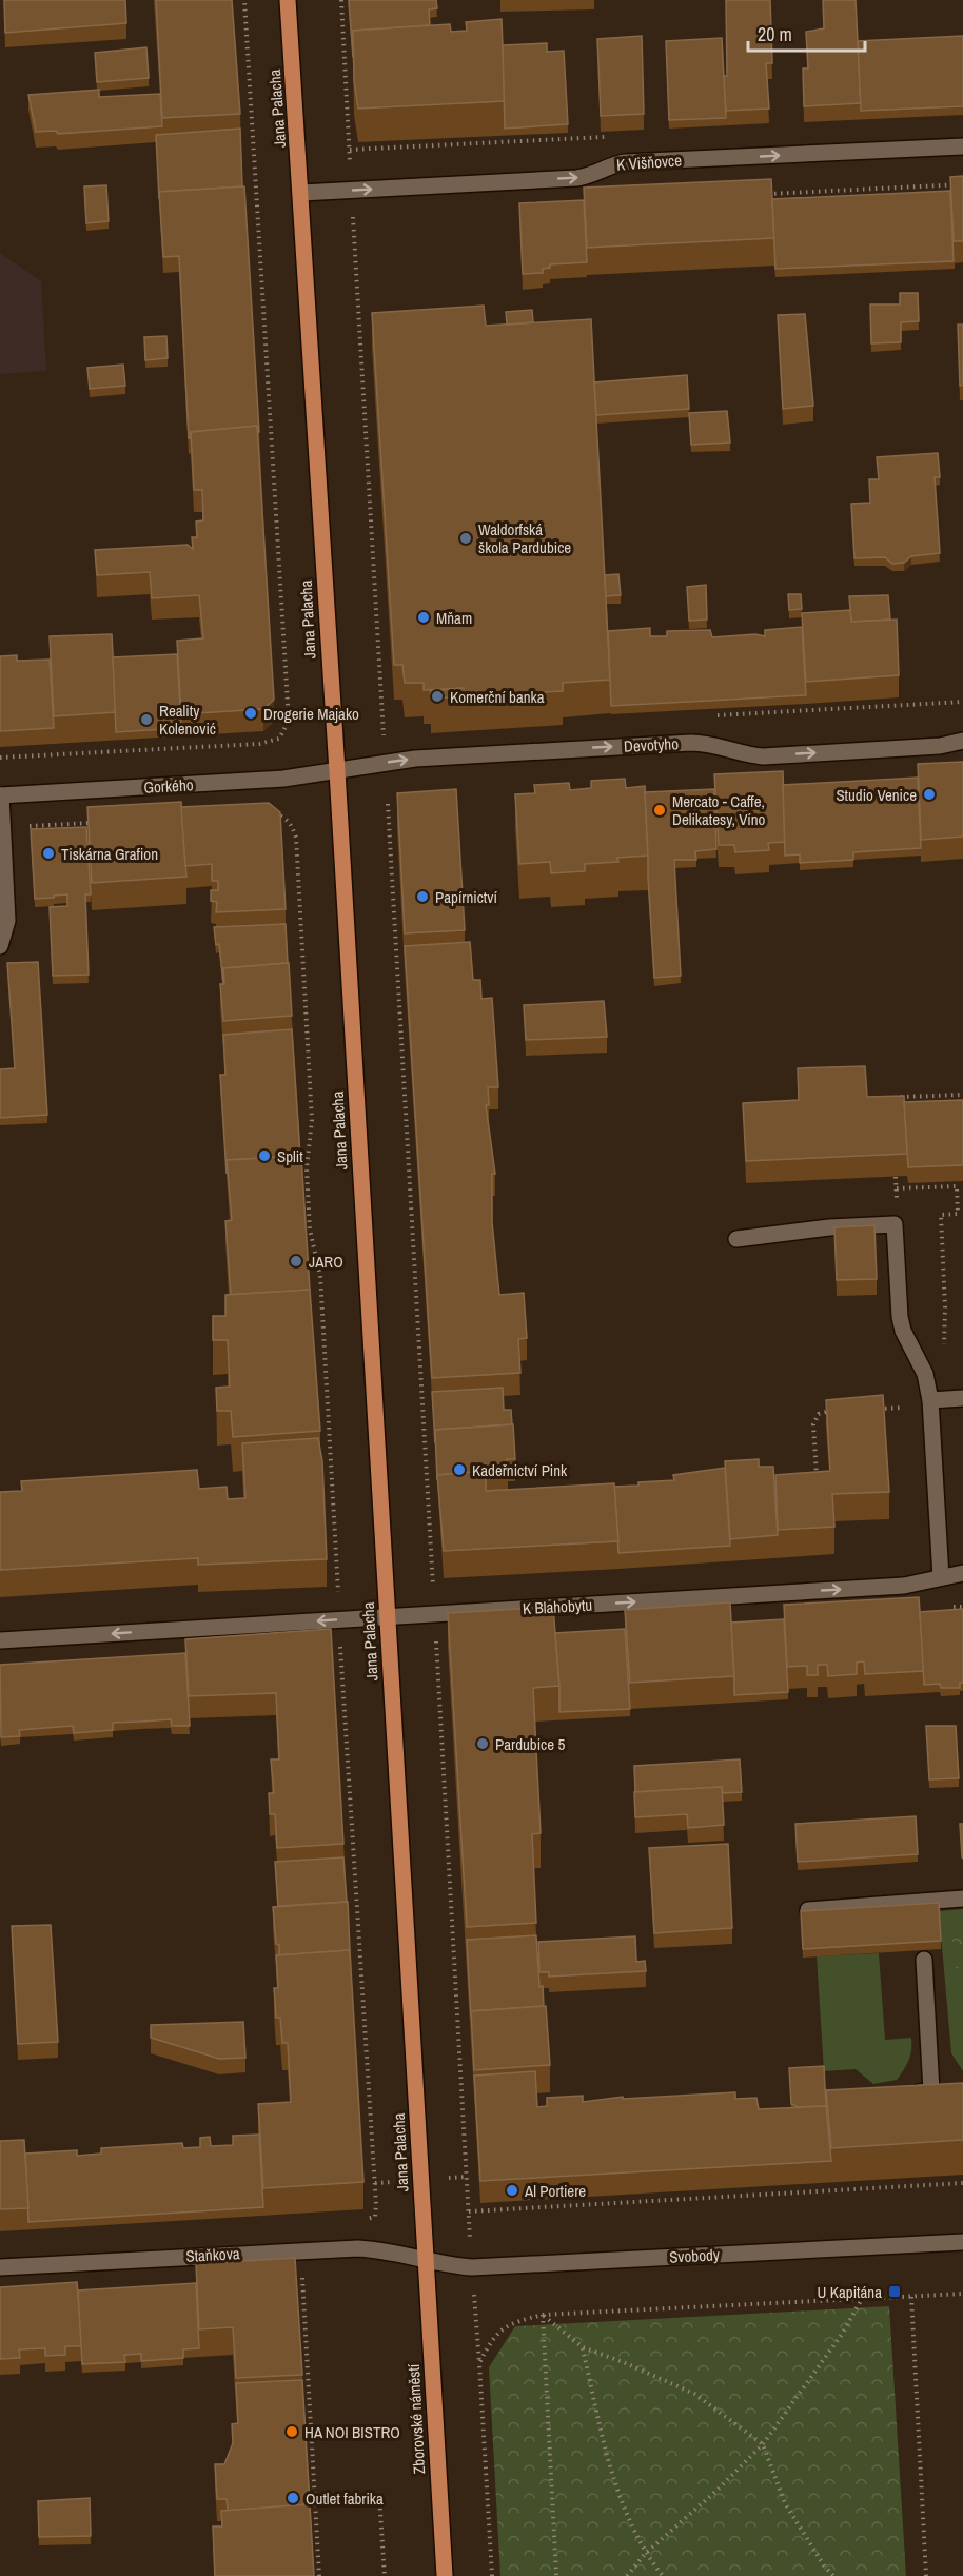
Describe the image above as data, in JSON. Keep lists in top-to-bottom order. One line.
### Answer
{"streets":{"main road":["Jana Palacha","Zborovské náměstí"],"street":["K Višňovce","Devotyho","Gorkého","K Blahobytu","Staňkova","Svobody"]},"crossings":[["Jana Palacha","K Višňovce"],["Jana Palacha","Devotyho"],["Jana Palacha","Gorkého"],["Jana Palacha","K Blahobytu"],["Jana Palacha","Staňkova"],["Jana Palacha","Svobody"],["Jana Palacha","Zborovské náměstí"],["Devotyho","Gorkého"],["Staňkova","Svobody"],["Staňkova","Zborovské náměstí"],["Svobody","Zborovské náměstí"]],"one_way":["K Višňovce","Devotyho"],"places":{"other":["Waldorfská škola Pardubice","Mňam","Komerční banka","Drogerie Majako","Reality Kolenović","Studio Venice","Mercato - Caffe, Delikatesy, Víno","Tiskárna Grafion","Papírnictví","Split","JARO","Kadeřnictví Pink","Pardubice 5","Al Portiere","HA NOI BISTRO","Outlet fabrika"],"transit":["U Kapitána"]},"scale_bar":"20 m"}
